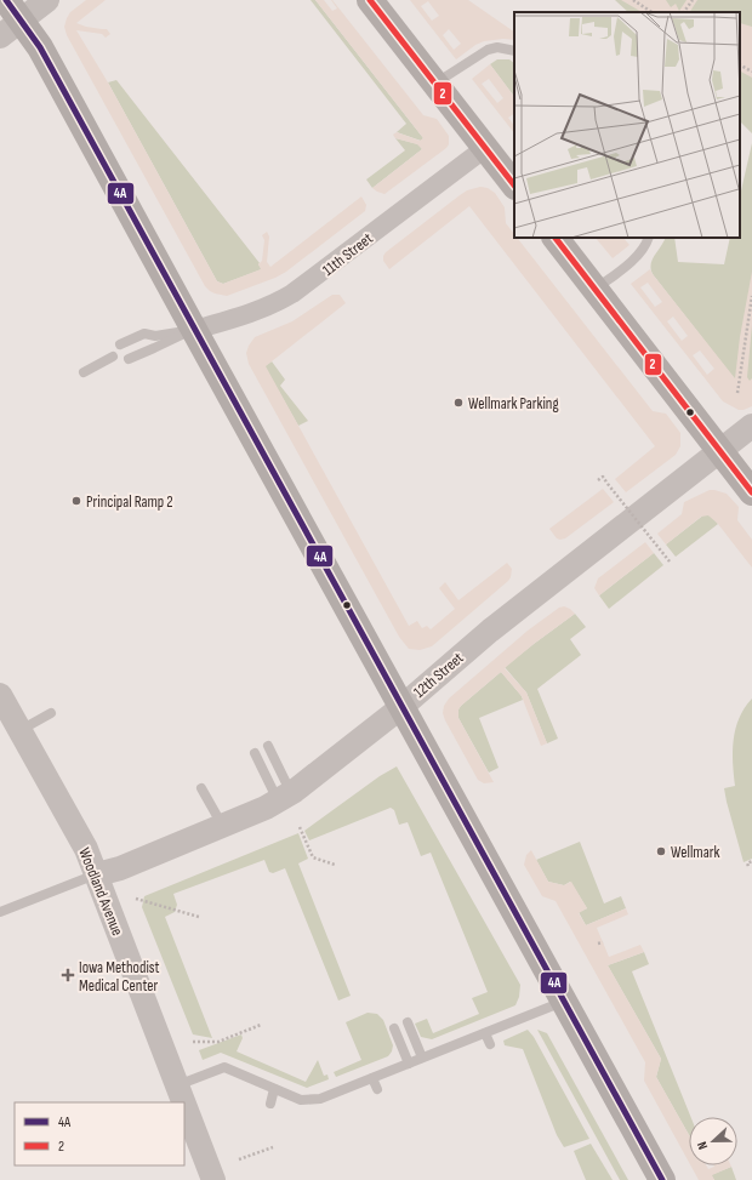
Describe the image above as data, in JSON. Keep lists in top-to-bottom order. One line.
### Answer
{"streets":{"street":["11th Street","12th Street","Woodland Avenue"]},"crossings":[["12th Street","Woodland Avenue"]],"places":{"other":["Wellmark Parking","Principal Ramp 2","Wellmark"],"health":["Iowa Methodist Medical Center"]},"lines":["transit line 4A","transit line 2"],"legend":["4A","2"],"north":"left"}
